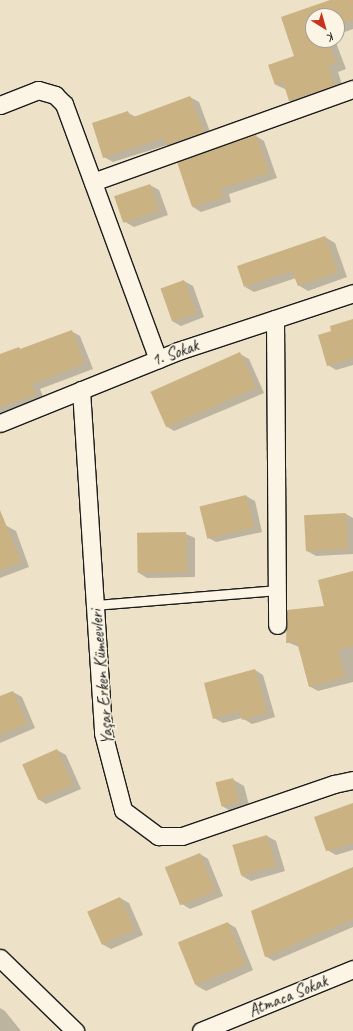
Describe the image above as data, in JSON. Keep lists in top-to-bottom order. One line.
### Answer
{"streets":{"street":["1. Sokak","Yaşar Erken Kümeevleri","Atmaca Sokak"]},"crossings":[["1. Sokak","Yaşar Erken Kümeevleri"]],"north":"bottom right"}
